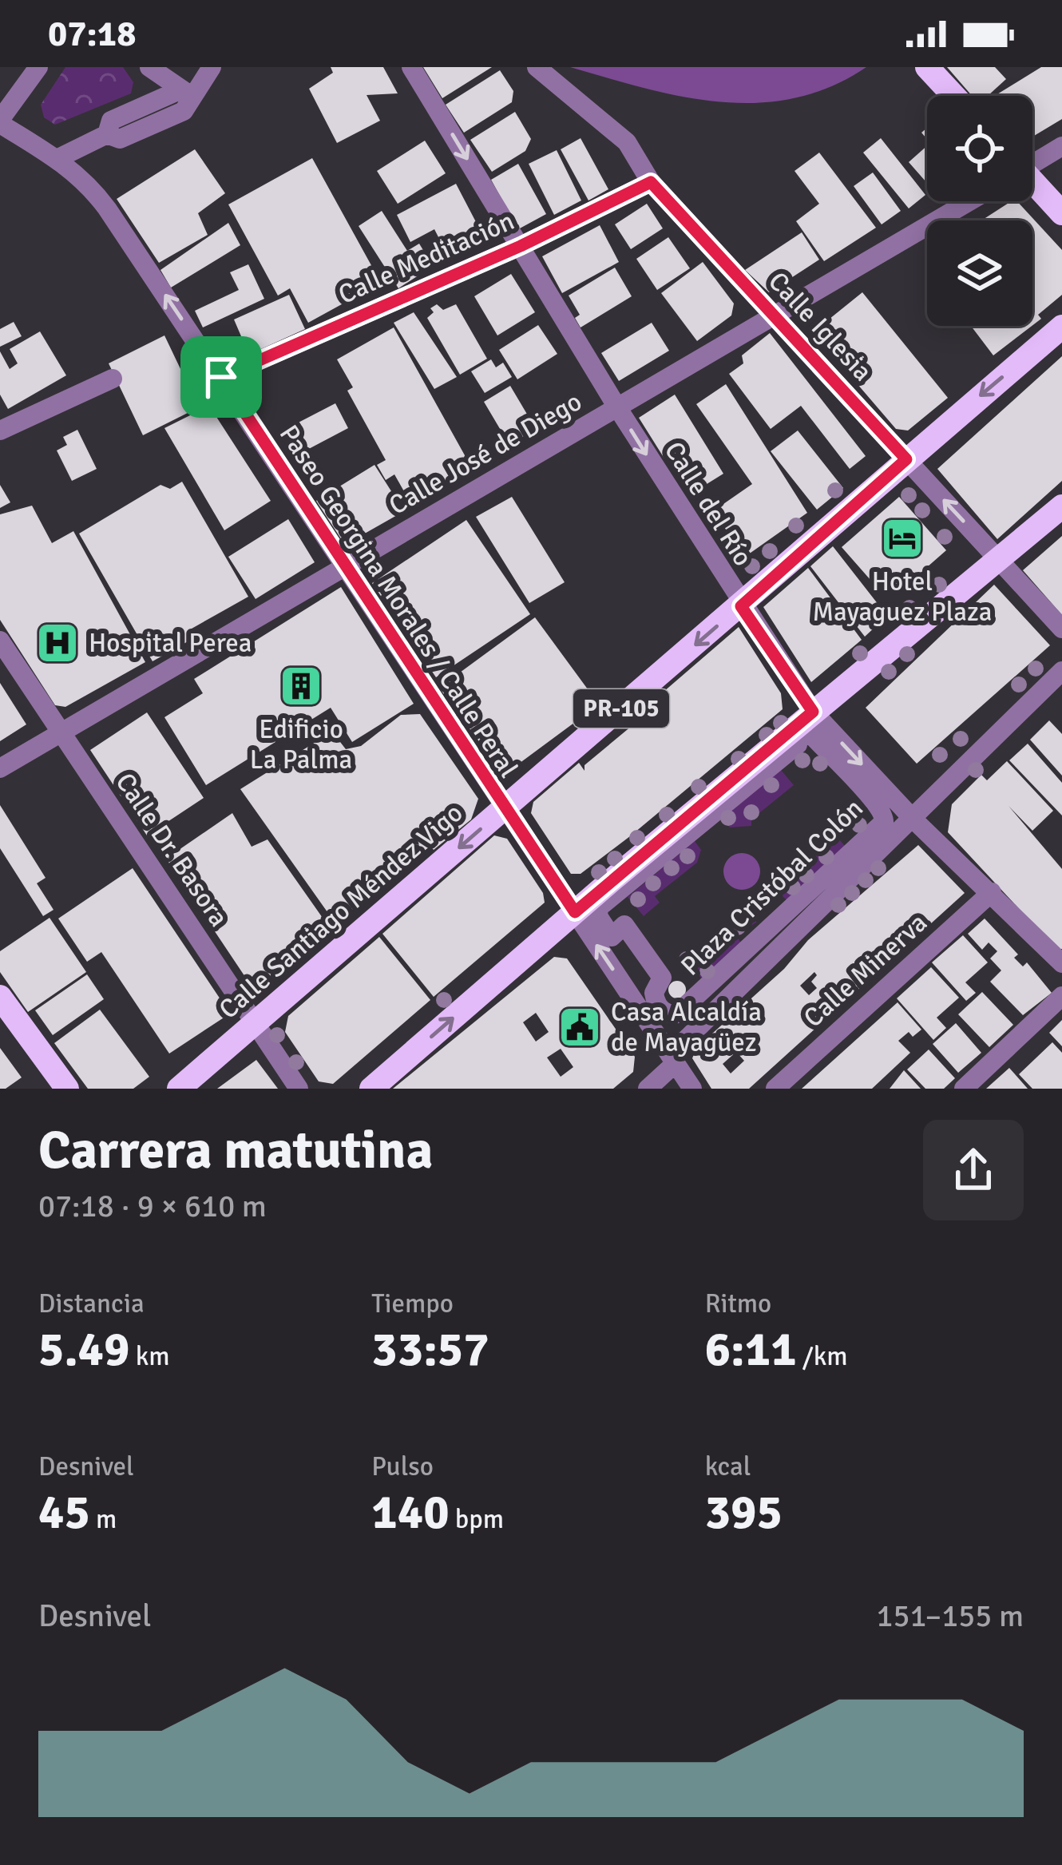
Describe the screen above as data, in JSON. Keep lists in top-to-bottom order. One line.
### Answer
{"streets":{"main road":["PR-105","Calle Santiago Méndez Vigo"],"street":["Calle Meditación","Calle Iglesia","Calle José de Diego","Calle del Río","Paseo Georgina Morales / Calle Peral","Calle Dr. Basora","Plaza Cristóbal Colón","Calle Minerva"]},"crossings":[["Calle Meditación","Calle Iglesia"],["Calle Meditación","Calle del Río"],["Calle Meditación","Paseo Georgina Morales / Calle Peral"],["Calle Iglesia","Calle José de Diego"],["Calle Iglesia","Calle Santiago Méndez Vigo"],["Calle José de Diego","Calle del Río"],["Calle José de Diego","Paseo Georgina Morales / Calle Peral"],["Calle José de Diego","Calle Dr. Basora"],["Calle del Río","Calle Santiago Méndez Vigo"],["Calle del Río","Calle Minerva"],["Paseo Georgina Morales / Calle Peral","Calle Santiago Méndez Vigo"],["Calle Dr. Basora","Calle Santiago Méndez Vigo"]],"one_way":["Calle del Río","Paseo Georgina Morales / Calle Peral"],"places":{"hotel":["Hotel Mayaguez Plaza"],"hospital":["Hospital Perea"],"building":["Edificio La Palma"],"public building":["Casa Alcaldía de Mayagüez"]},"page":{"status":"07:18","heading":["Carrera matutina","07:18 · 9 × 610 m"],"stats":[["Distancia","5.49 km"],["Tiempo","33:57"],["Ritmo","6:11 /km"],["Desnivel","45 m"],["Pulso","140 bpm"],["kcal","395"]],"chart":["Desnivel","151–155 m"]}}
